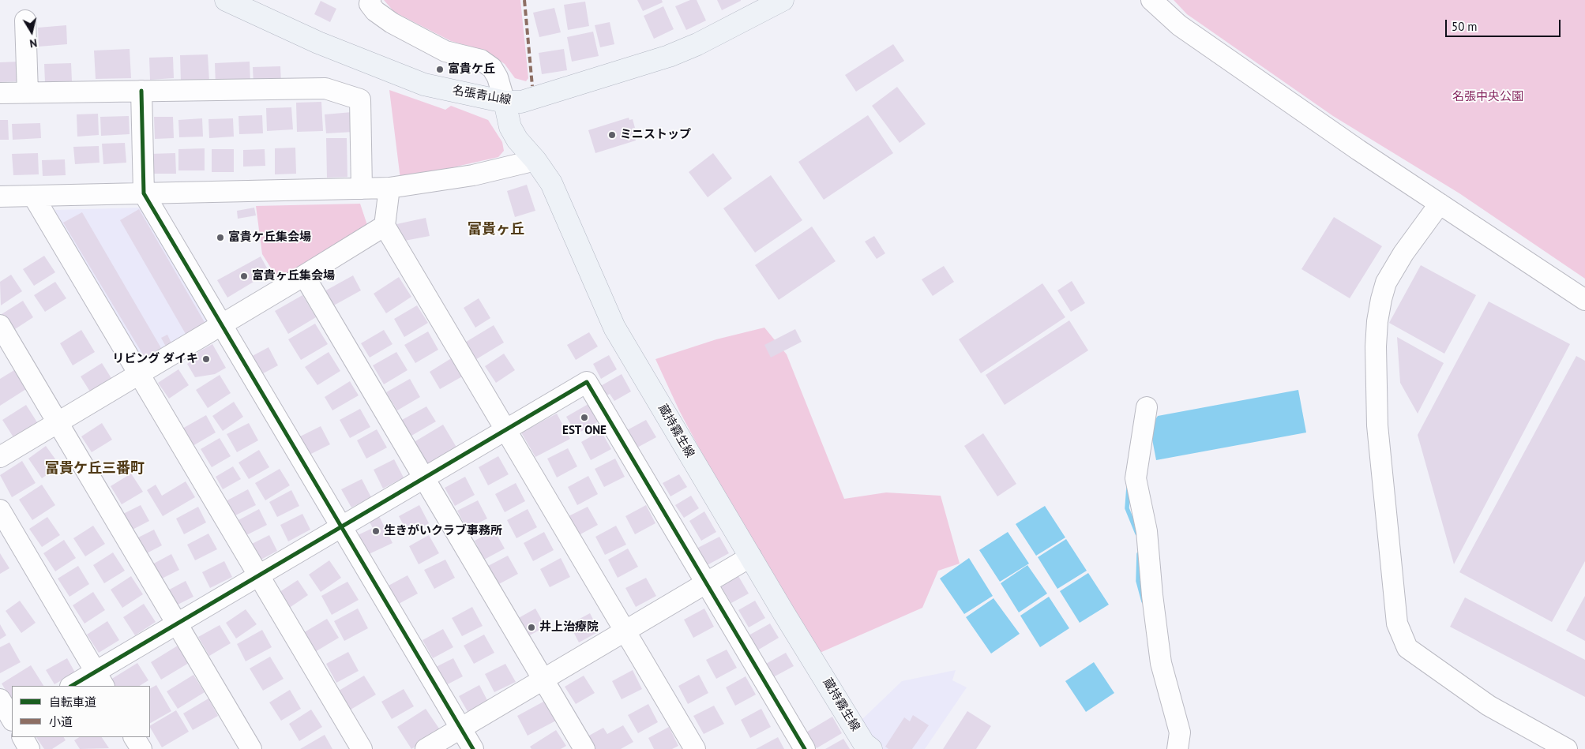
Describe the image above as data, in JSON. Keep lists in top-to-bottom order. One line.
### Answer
{"streets":{"main road":["名張青山線","蔵持霧生線"]},"crossings":[["名張青山線","蔵持霧生線"]],"districts":["富貴ヶ丘","富貴ケ丘三番町"],"parks":["名張中央公園"],"places":["富貴ケ丘","ミニストップ","富貴ケ丘集会場","富貴ヶ丘集会場","リビング ダイキ","EST ONE","生きがいクラブ事務所","井上治療院"],"legend":["自転車道","小道"],"scale_bar":"50 m","north":"bottom"}
